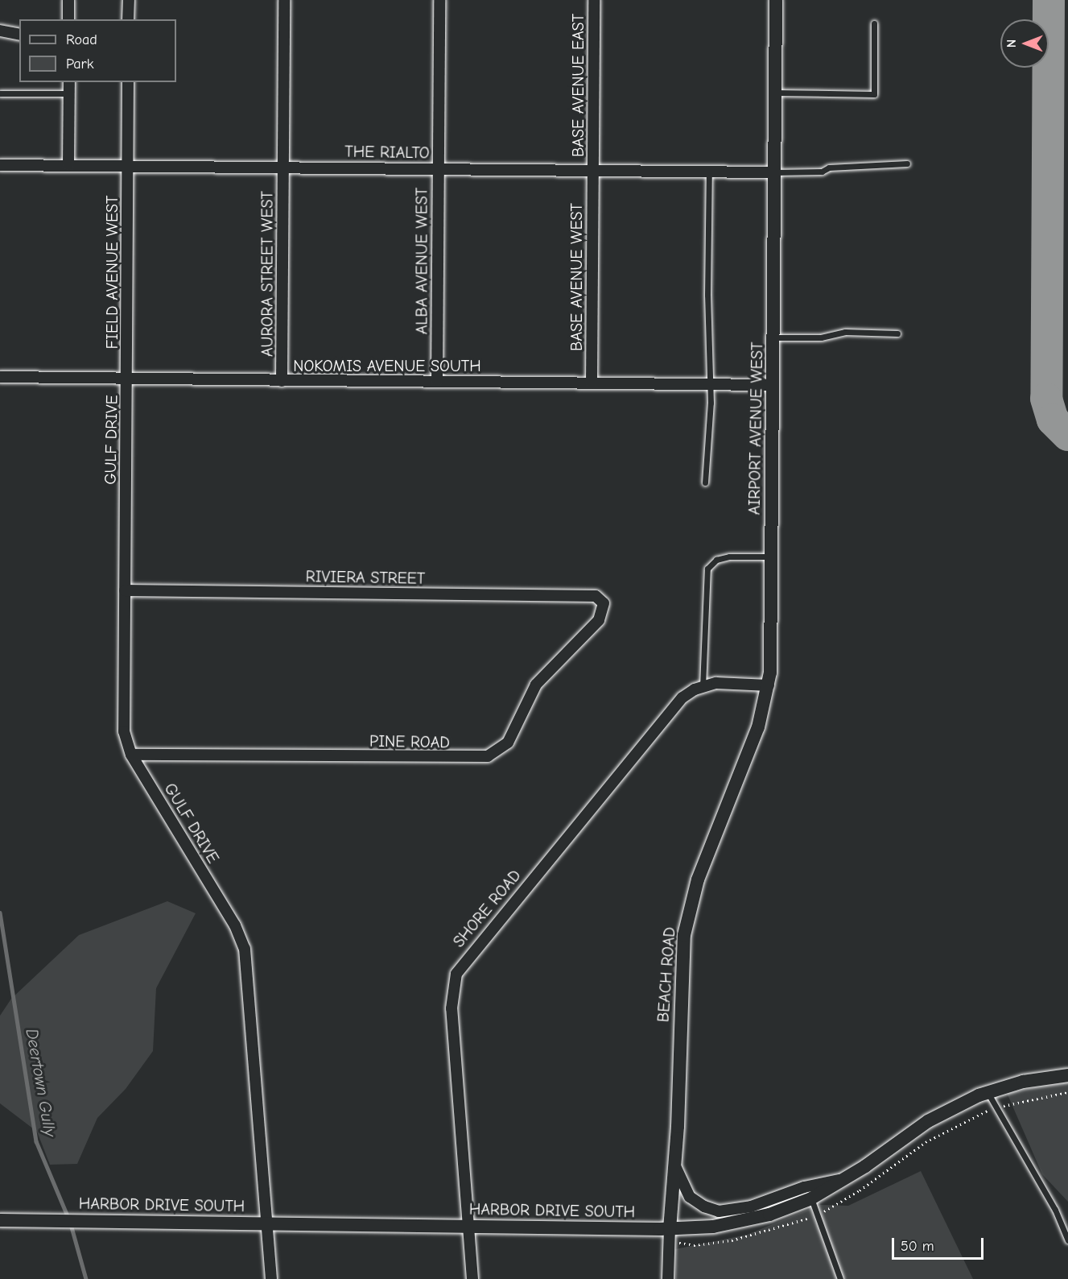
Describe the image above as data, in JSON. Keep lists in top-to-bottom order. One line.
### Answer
{"streets":{"street":["BASE AVENUE EAST","THE RIALTO","ALBA AVENUE WEST","FIELD AVENUE WEST","AURORA STREET WEST","BASE AVENUE WEST","NOKOMIS AVENUE SOUTH","AIRPORT AVENUE WEST","GULF DRIVE","RIVIERA STREET","PINE ROAD","SHORE ROAD","BEACH ROAD","HARBOR DRIVE SOUTH"]},"crossings":[["BASE AVENUE EAST","THE RIALTO"],["BASE AVENUE EAST","BASE AVENUE WEST"],["THE RIALTO","ALBA AVENUE WEST"],["THE RIALTO","FIELD AVENUE WEST"],["THE RIALTO","AURORA STREET WEST"],["THE RIALTO","BASE AVENUE WEST"],["THE RIALTO","AIRPORT AVENUE WEST"],["ALBA AVENUE WEST","NOKOMIS AVENUE SOUTH"],["FIELD AVENUE WEST","NOKOMIS AVENUE SOUTH"],["FIELD AVENUE WEST","GULF DRIVE"],["AURORA STREET WEST","NOKOMIS AVENUE SOUTH"],["BASE AVENUE WEST","NOKOMIS AVENUE SOUTH"],["NOKOMIS AVENUE SOUTH","AIRPORT AVENUE WEST"],["NOKOMIS AVENUE SOUTH","GULF DRIVE"],["AIRPORT AVENUE WEST","SHORE ROAD"],["AIRPORT AVENUE WEST","BEACH ROAD"],["GULF DRIVE","RIVIERA STREET"],["GULF DRIVE","PINE ROAD"],["GULF DRIVE","HARBOR DRIVE SOUTH"],["RIVIERA STREET","PINE ROAD"],["SHORE ROAD","BEACH ROAD"],["SHORE ROAD","HARBOR DRIVE SOUTH"],["BEACH ROAD","HARBOR DRIVE SOUTH"]],"water":["Deertown Gully"],"legend":["Road","Park"],"scale_bar":"50 m","north":"left"}
